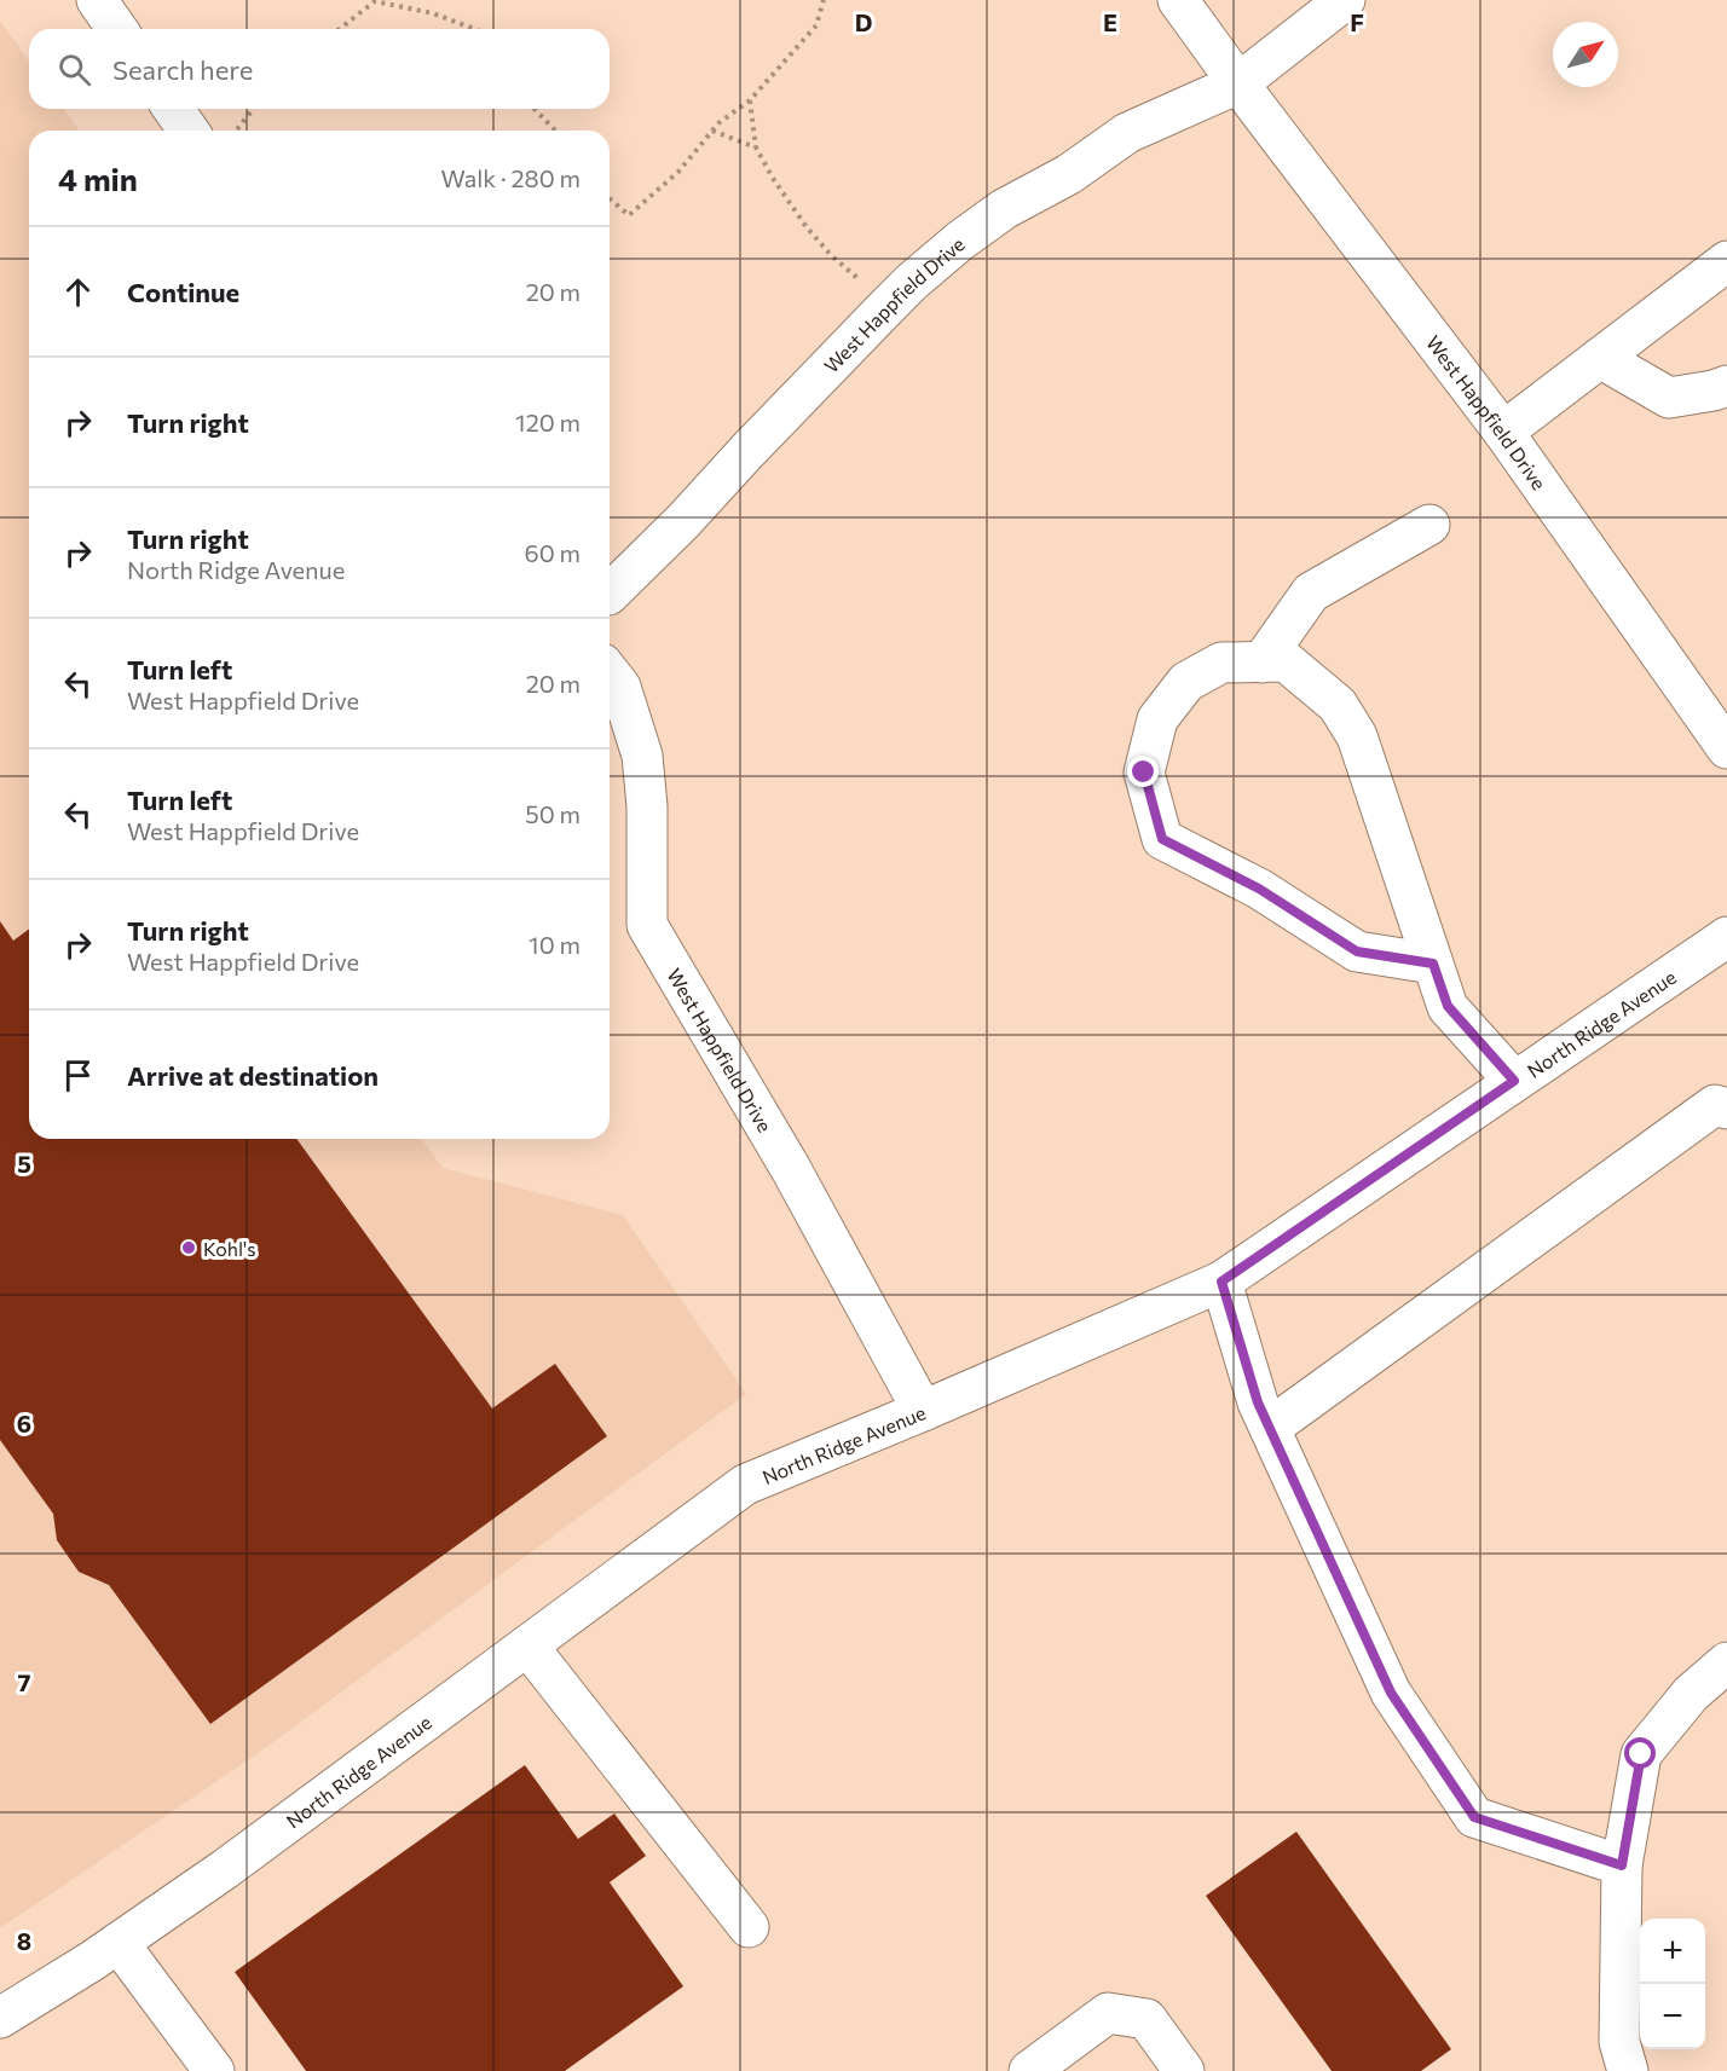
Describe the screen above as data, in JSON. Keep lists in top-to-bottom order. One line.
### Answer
{"streets":{"street":["West Happfield Drive","North Ridge Avenue"]},"crossings":[["West Happfield Drive","North Ridge Avenue"]],"places":["Kohl's"],"north":"top right","page":{"search":"Search here","heading":["4 min","Walk · 280 m"],"list":[["Continue","20 m"],["Turn right","120 m"],["Turn right","North Ridge Avenue","60 m"],["Turn left","West Happfield Drive","20 m"],["Turn left","West Happfield Drive","50 m"],["Turn right","West Happfield Drive","10 m"],"Arrive at destination"],"map_buttons":["+","−"]},"grid":{"columns":["D","E","F"],"rows":["5","6","7","8"]}}
